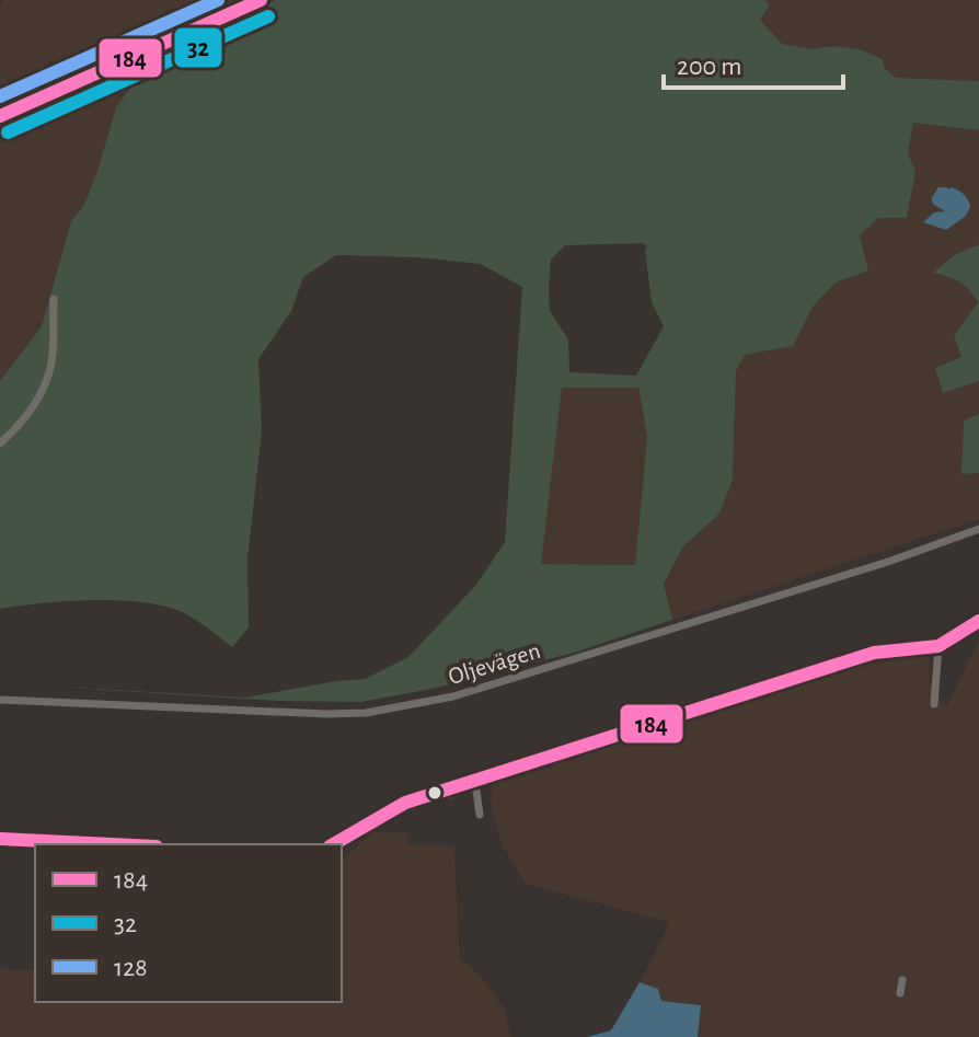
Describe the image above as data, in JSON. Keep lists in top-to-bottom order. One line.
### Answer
{"streets":{"street":["Oljevägen"]},"lines":["transit line 184","transit line 128","transit line 32"],"legend":["184","32","128"],"scale_bar":"200 m"}
